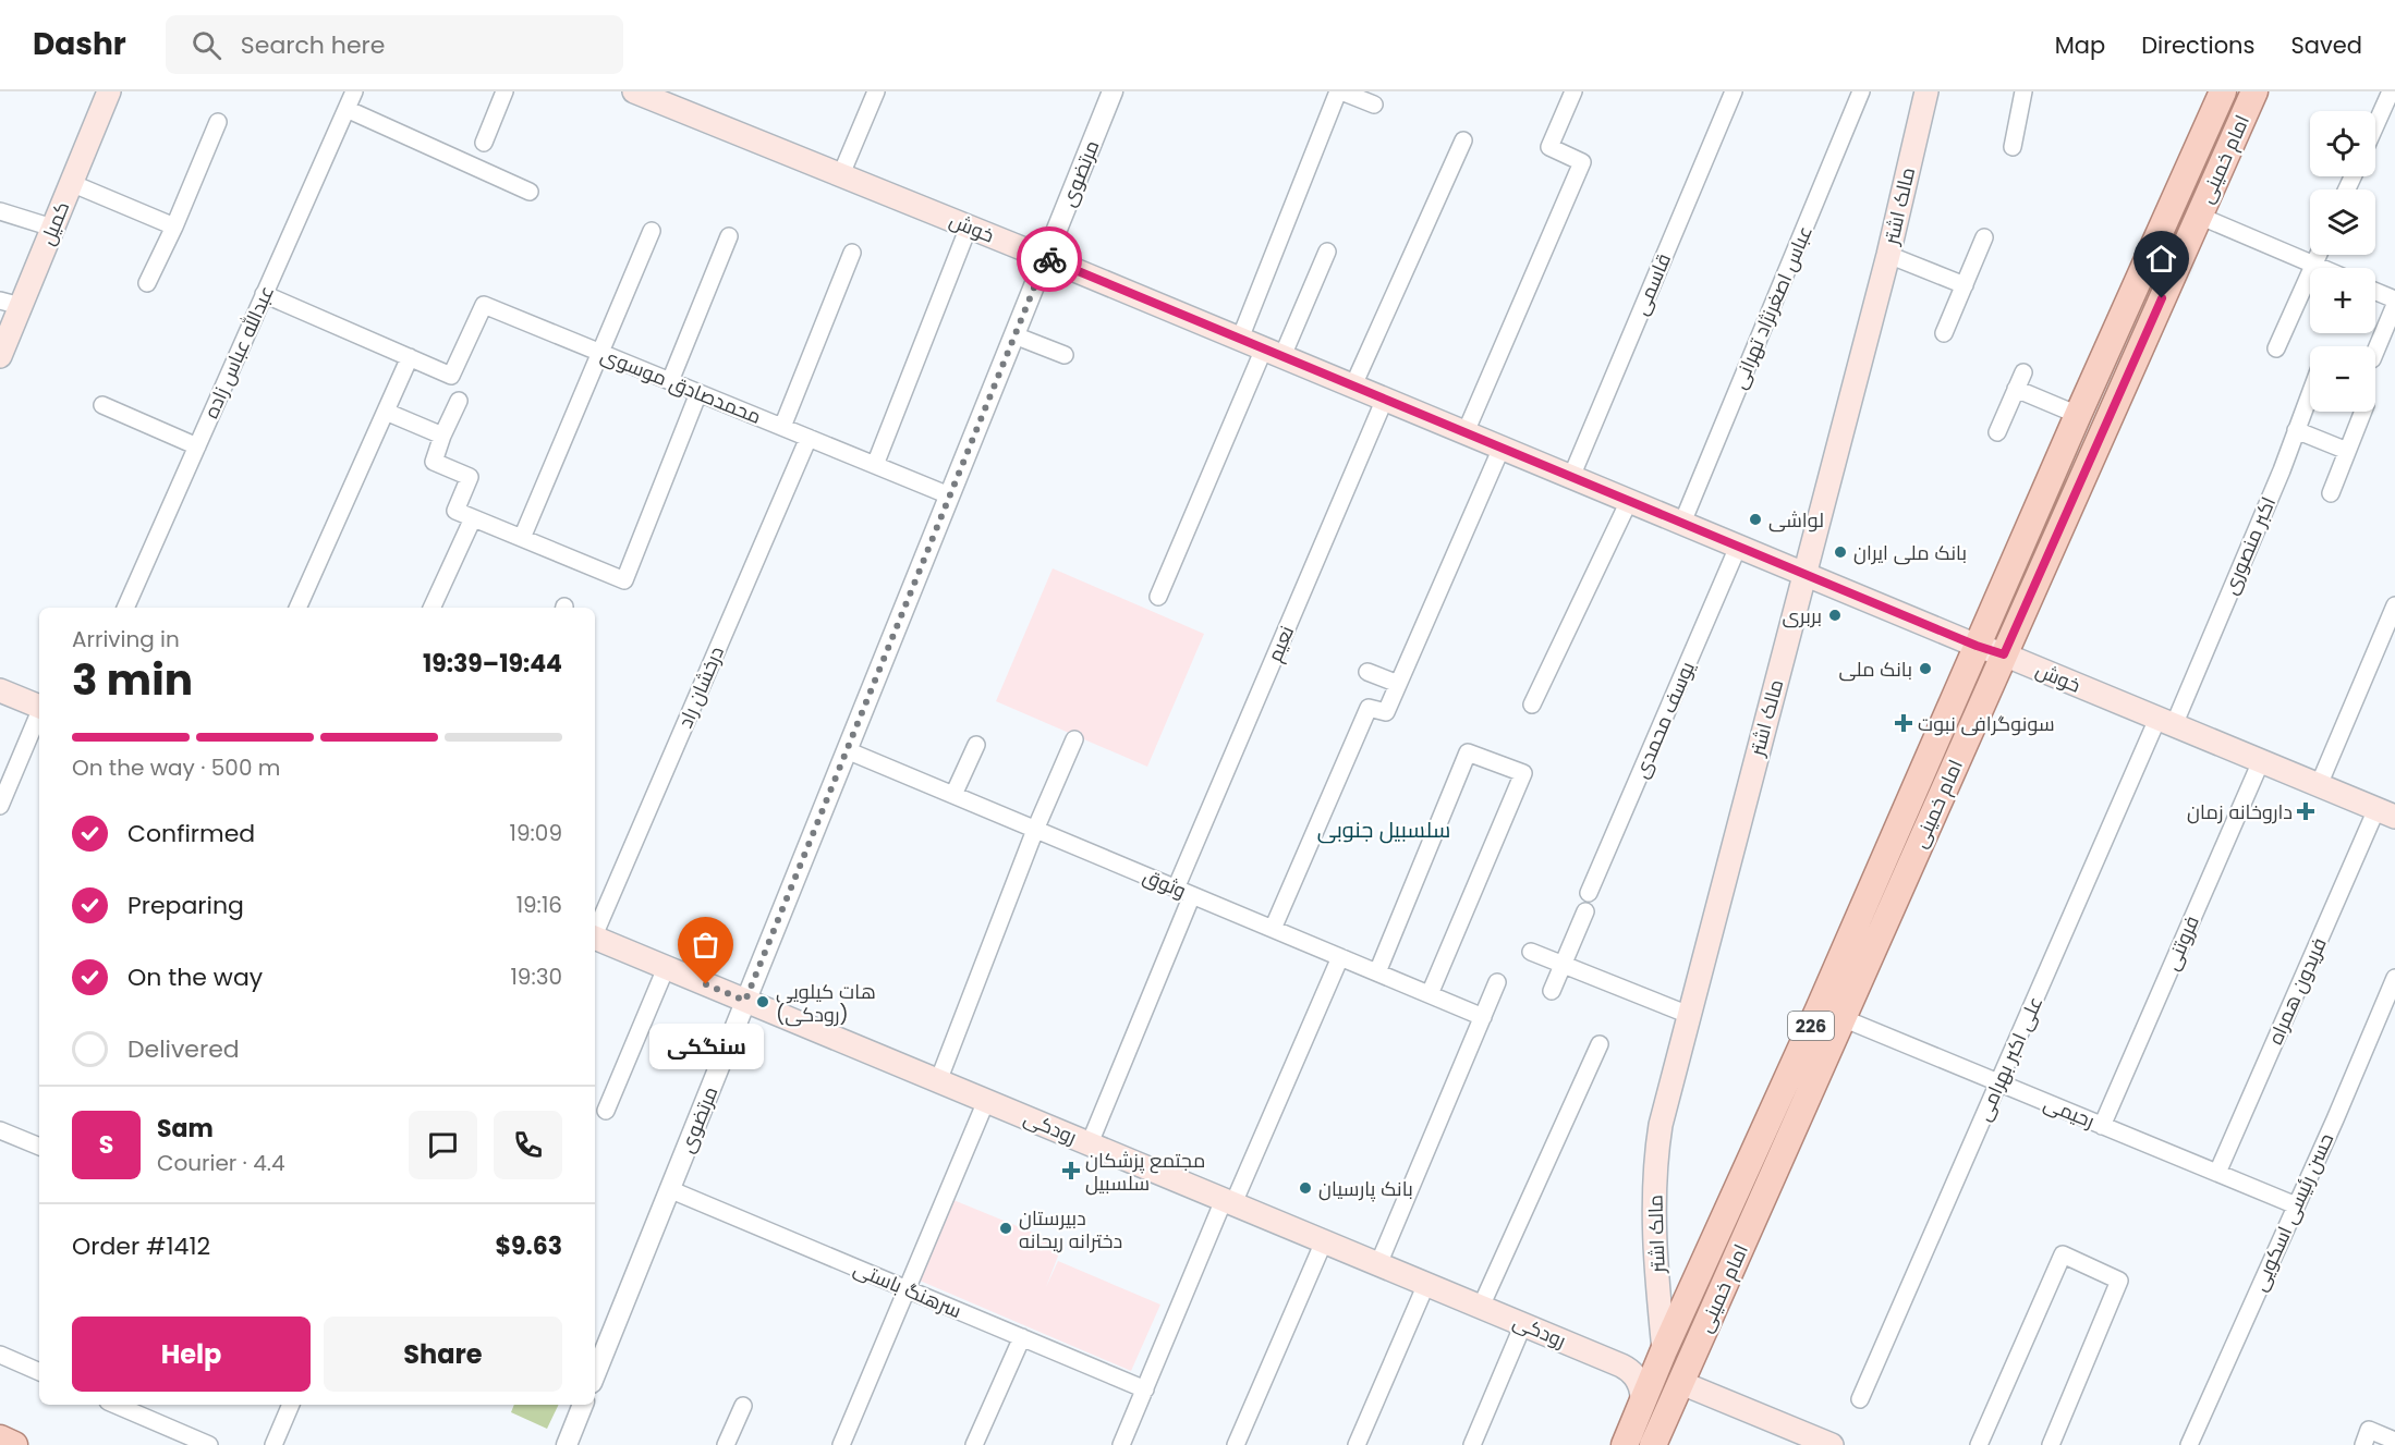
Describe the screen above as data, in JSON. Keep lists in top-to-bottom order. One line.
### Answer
{"streets":{"main road":["امام خمینی","مالک اشتر","کمیل","خوش","226","رودکی"],"street":["مرتضوی","قاسمی","عباس اصغرنژاد تهرانی","عبدالله عباس زاده","محمدصادق موسوی","اکبر منصوری","نعیم","درخشان راد","یوسف محمدی","وثوق","فروتنی","فریدون همراه","علی اکبر بهرامی","رحیمی","حسن رئیسی اسکویی","سرهنگ باستی"]},"crossings":[["امام خمینی","مالک اشتر"],["امام خمینی","خوش"],["امام خمینی","رحیمی"],["امام خمینی","رودکی"],["مرتضوی","خوش"],["مرتضوی","محمدصادق موسوی"],["مرتضوی","وثوق"],["مرتضوی","رودکی"],["مرتضوی","سرهنگ باستی"],["مالک اشتر","خوش"],["خوش","قاسمی"],["خوش","عباس اصغرنژاد تهرانی"],["خوش","اکبر منصوری"],["خوش","نعیم"],["خوش","یوسف محمدی"],["خوش","فروتنی"],["خوش","فریدون همراه"],["خوش","علی اکبر بهرامی"],["محمدصادق موسوی","درخشان راد"],["اکبر منصوری","علی اکبر بهرامی"],["نعیم","وثوق"],["فروتنی","رحیمی"],["فریدون همراه","رحیمی"],["علی اکبر بهرامی","رحیمی"],["رحیمی","حسن رئیسی اسکویی"]],"districts":["سلسبیل جنوبی"],"places":{"other":["لواشی","بانک ملی ایران","بربری","بانک ملی","سنگکی","هات کیلویی (رودکی)","بانک پارسیان","دبیرستان دخترانه ریحانه"],"health":["سونوگرافی نبوت","داروخانه زمان","مجتمع پزشکان سلسبیل"]},"page":{"header":"Dashr","search":"Search here","nav":["Map","Directions","Saved"],"map_buttons":["+","−"],"heading":["3 min","Arriving in","19:39–19:44"],"panel":["Sam","Courier · 4.4","Order #1412","$9.63"],"bar":"On the way · 500 m","list":[["Confirmed","19:09"],["Preparing","19:16"],["On the way","19:30"],"Delivered"],"bubble":"سنگکی","round":"S","buttons":["Help","Share"]}}
